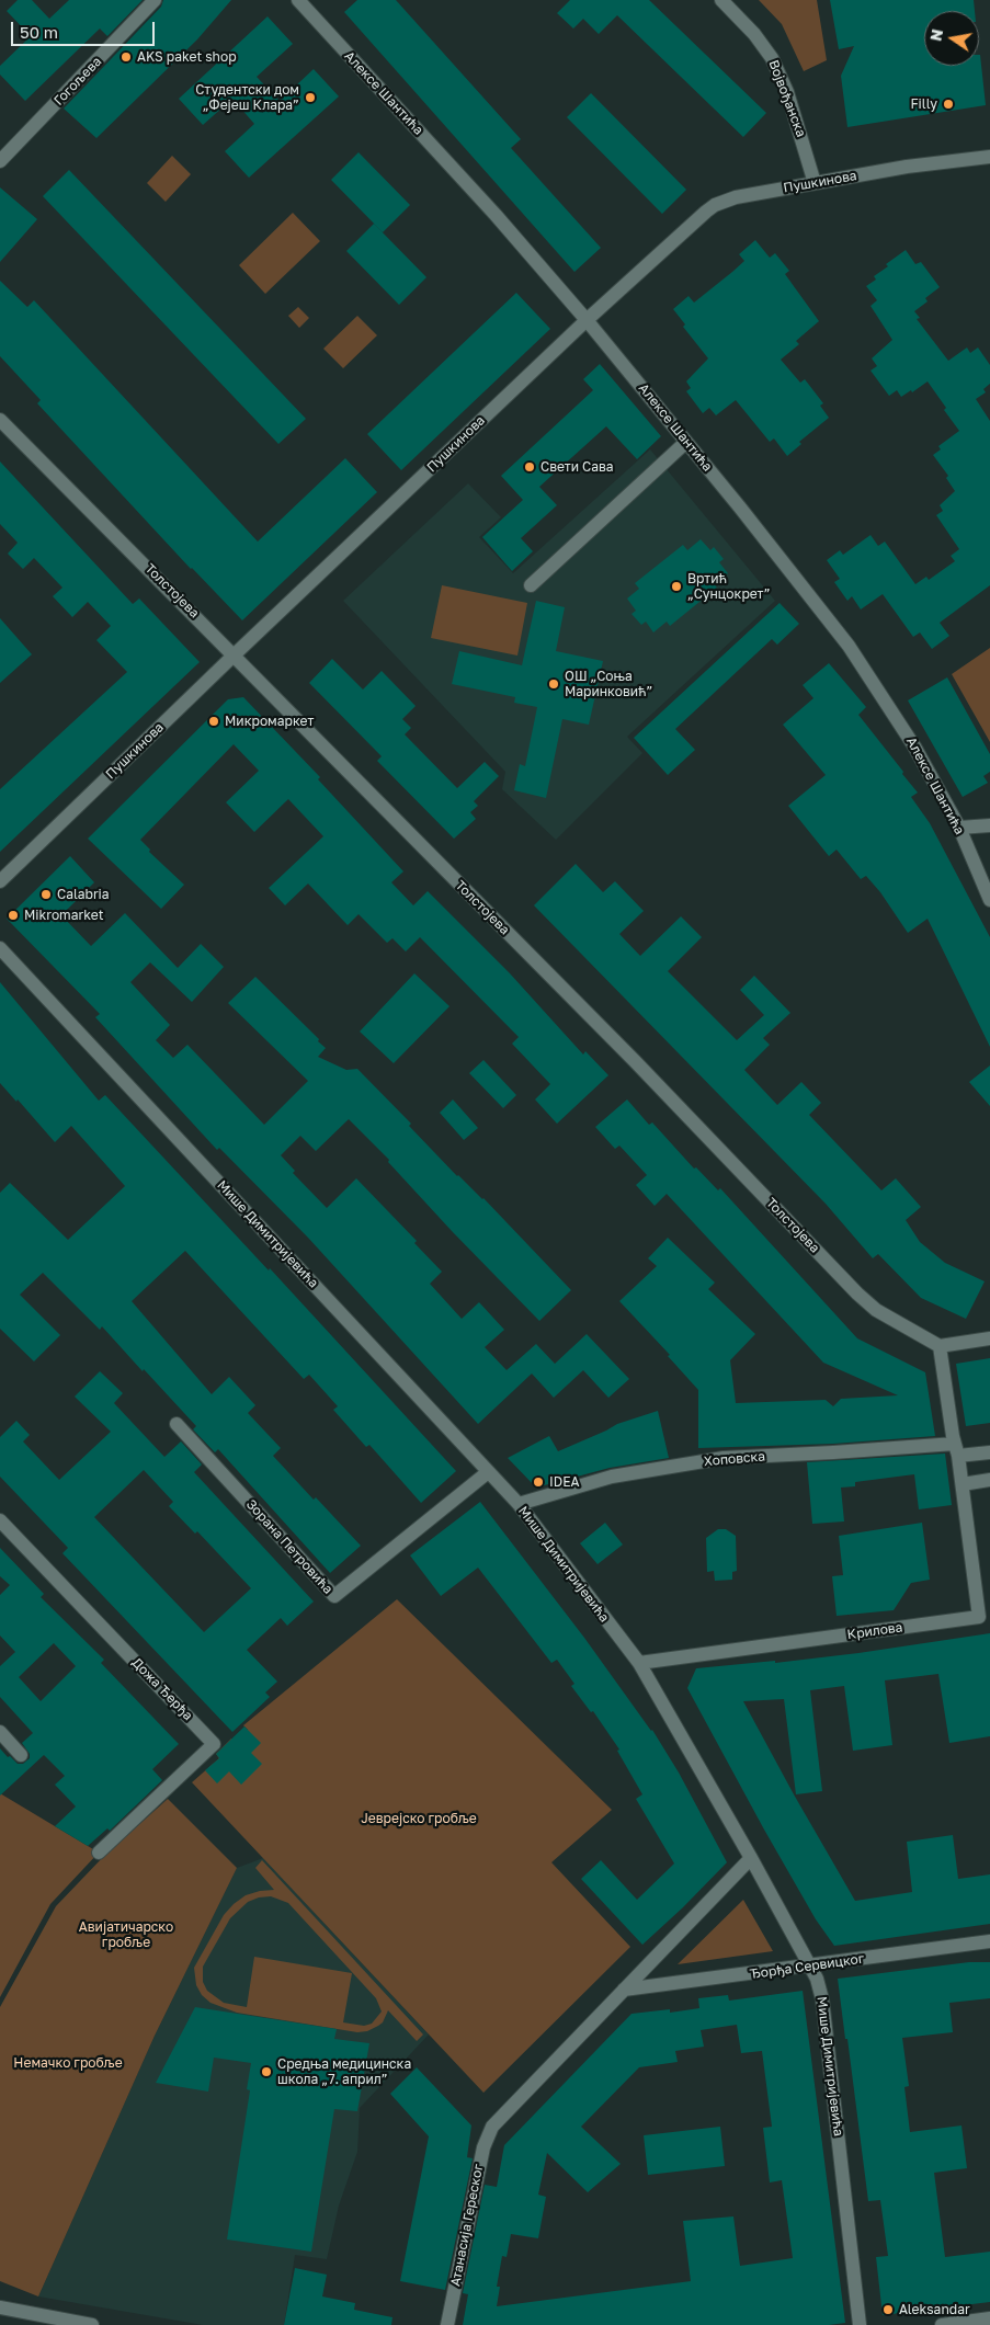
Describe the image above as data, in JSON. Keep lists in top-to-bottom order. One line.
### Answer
{"streets":{"street":["Гогољева","Алексе Шантића","Војвођанска","Пушкинова","Толстојева","Мише Димитријевића","Хоповска","Зорана Петровића","Крилова","Дожа Ђерђа","Ђорђа Сервицког","Атанасија Гереског"]},"crossings":[["Алексе Шантића","Пушкинова"],["Војвођанска","Пушкинова"],["Пушкинова","Толстојева"],["Толстојева","Крилова"],["Мише Димитријевића","Хоповска"],["Мише Димитријевића","Зорана Петровића"],["Мише Димитријевића","Крилова"],["Мише Димитријевића","Ђорђа Сервицког"],["Хоповска","Крилова"],["Ђорђа Сервицког","Атанасија Гереског"]],"parks":["Јеврејско гробље","Авијатичарско гробље","Немачко гробље"],"places":["AKS paket shop","Студентски дом „Фејеш Клара”","Filly","Свети Сава","Вртић „Сунцокрет”","ОШ „Соња Маринковић”","Микромаркет","Calabria","Mikromarket","IDEA","Средња медицинска школа „7. април”","Aleksandar"],"scale_bar":"50 m","north":"left"}
